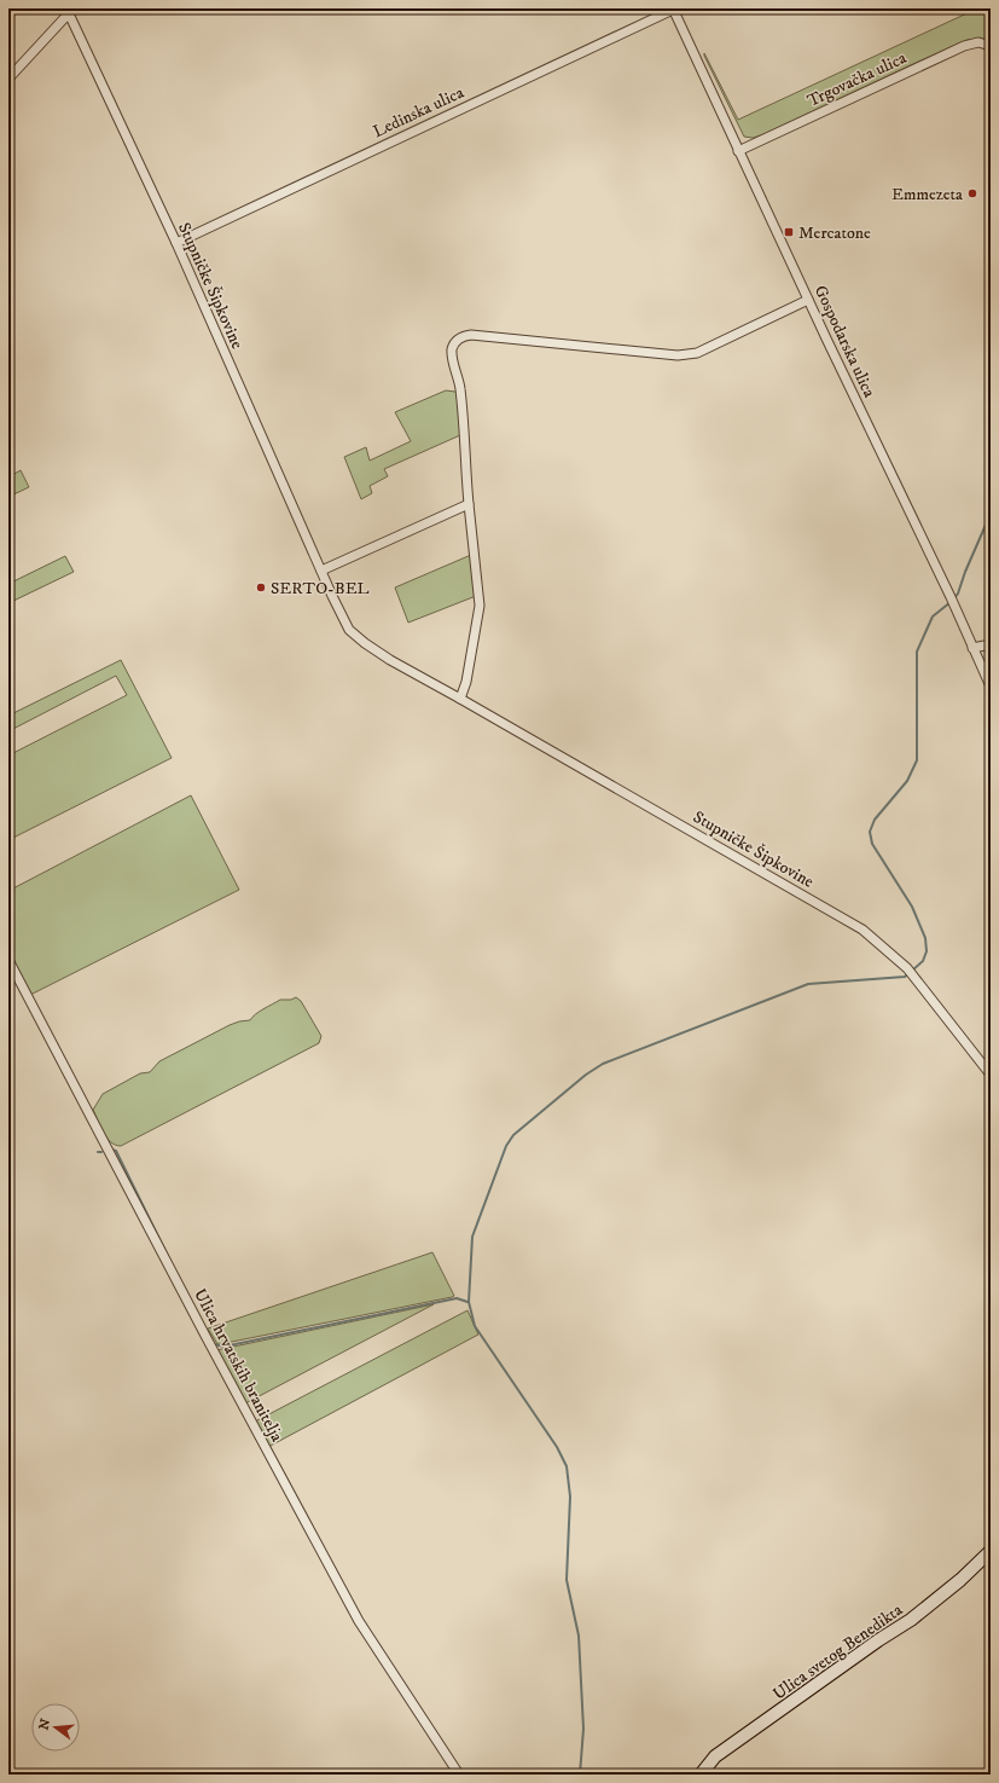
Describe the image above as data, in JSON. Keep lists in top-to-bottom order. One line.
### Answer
{"streets":{"main road":["Ulica svetog Benedikta"],"street":["Trgovačka ulica","Ledinska ulica","Stupničke Šipkovine","Gospodarska ulica","Ulica hrvatskih branitelja"]},"crossings":[["Trgovačka ulica","Gospodarska ulica"],["Ledinska ulica","Stupničke Šipkovine"],["Ledinska ulica","Gospodarska ulica"]],"places":{"other":["Emmezeta","SERTO-BEL"],"transit":["Mercatone"]},"north":"left"}
